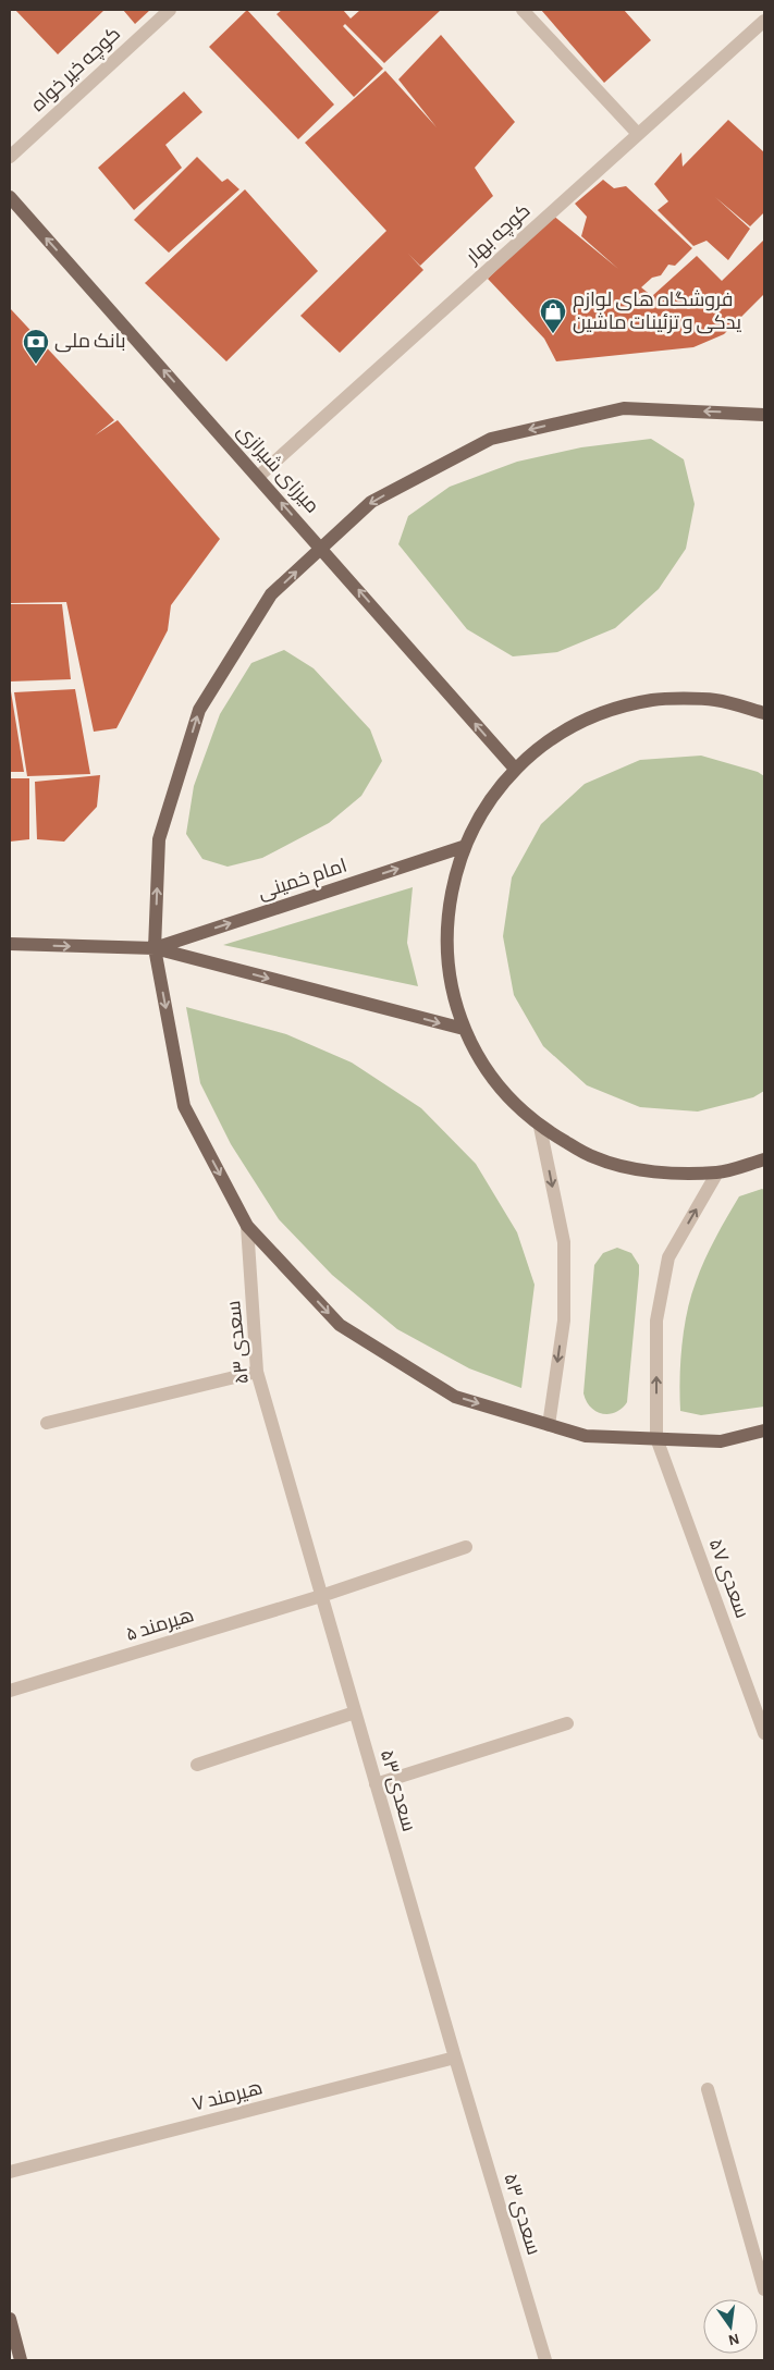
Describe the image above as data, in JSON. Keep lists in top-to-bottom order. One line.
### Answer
{"streets":{"main road":["میرزای شیرازی","امام خمینی"],"street":["کوچه خیر خواه","کوچه بهار","سعدی ۵۳","سعدی ۵۷","هیرمند ۵","هیرمند ۷"]},"crossings":[["کوچه بهار","میرزای شیرازی"],["سعدی ۵۳","هیرمند ۵"],["سعدی ۵۳","هیرمند ۷"]],"one_way":["میرزای شیرازی","امام خمینی"],"places":{"shop":["فروشگاه های لوازم یدکی و تزئینات ماشین"],"bank":["بانک ملی"]},"north":"bottom"}
